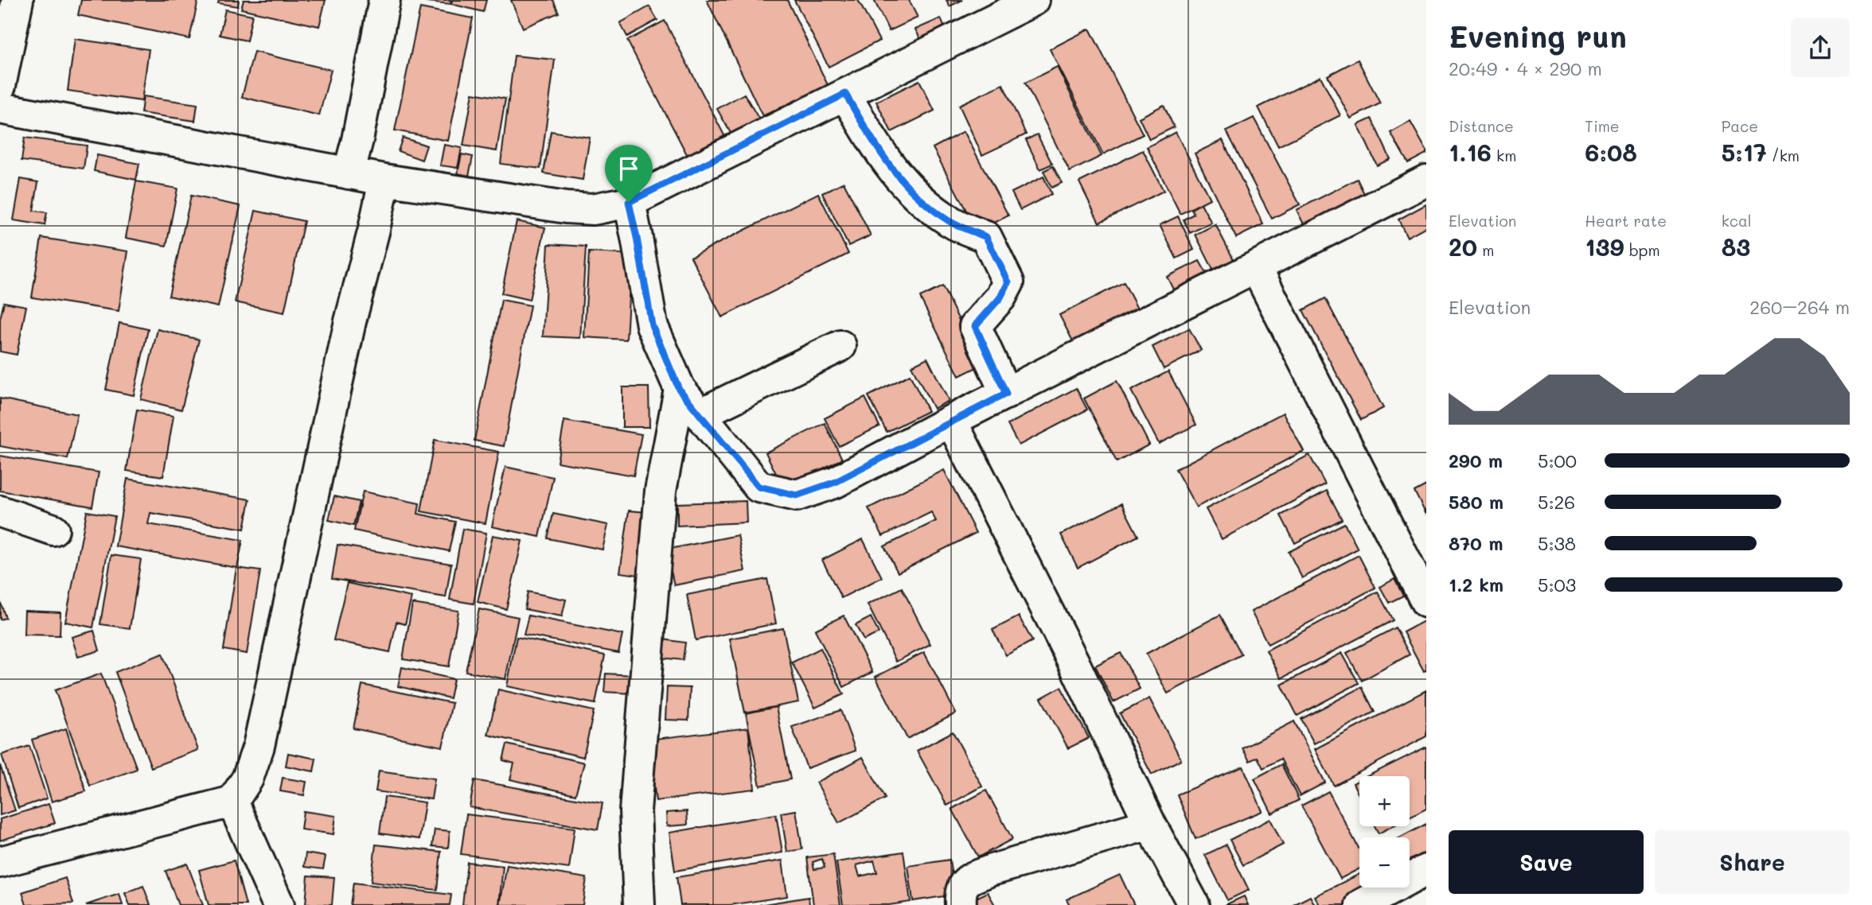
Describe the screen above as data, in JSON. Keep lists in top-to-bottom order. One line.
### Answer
{"page":{"heading":["Evening run","20:49 · 4 × 290 m"],"stats":[["Distance","1.16 km"],["Time","6:08"],["Pace","5:17 /km"],["Elevation","20 m"],["Heart rate","139 bpm"],["kcal","83"]],"chart":["Elevation","260–264 m"],"list":[{"name":"290 m","note":"5:00"},{"name":"580 m","note":"5:26"},{"name":"870 m","note":"5:38"},{"name":"1.2 km","note":"5:03"}],"map_buttons":["+","−"],"buttons":["Save","Share"]}}
